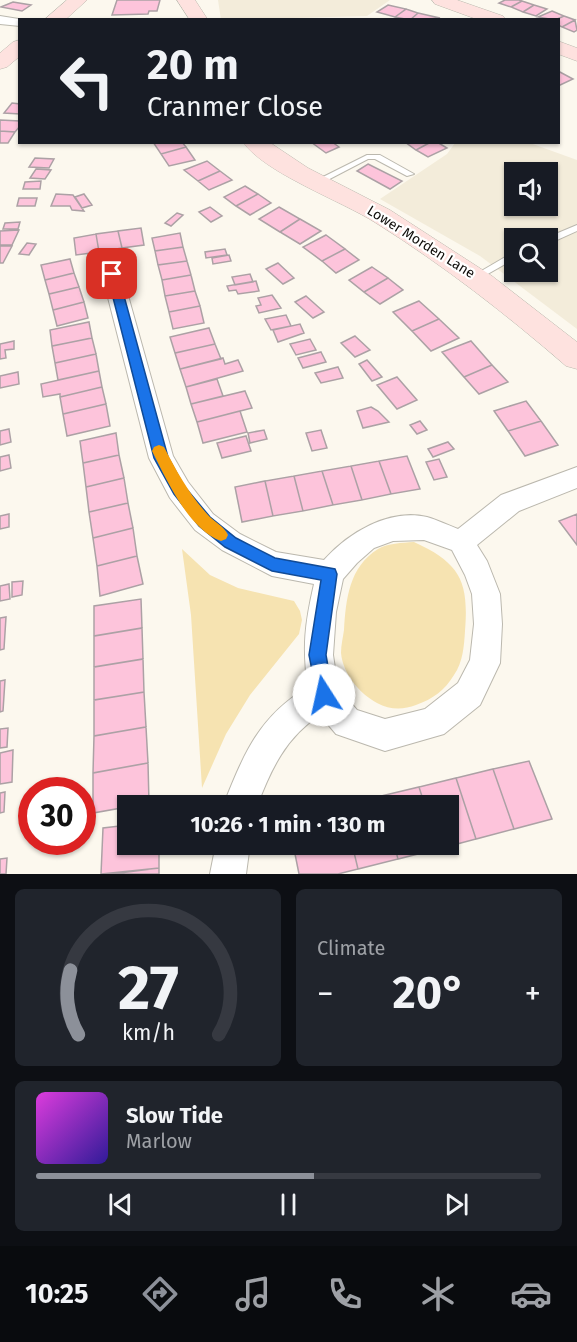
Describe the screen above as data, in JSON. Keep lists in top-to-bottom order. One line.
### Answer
{"streets":{"street":["Lower Morden Lane"]},"page":{"turn":["20 m","Cranmer Close"],"limit":"30","trip":"10:26 · 1 min · 130 m","tile":"Climate","heat":["−","20°","+"],"song":["Slow Tide","Marlow"],"tabs":"10:25","gauge":["27","km/h"]}}
